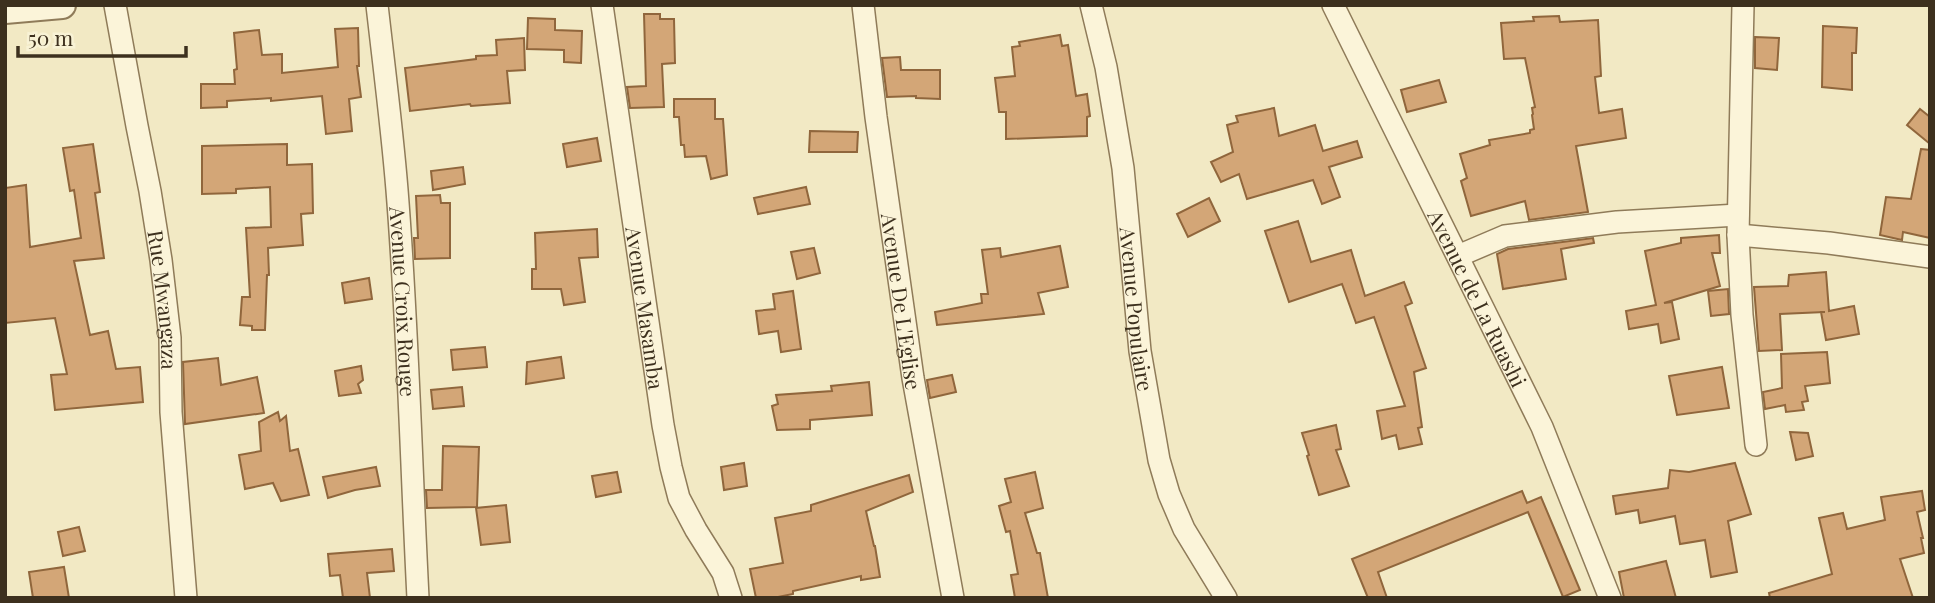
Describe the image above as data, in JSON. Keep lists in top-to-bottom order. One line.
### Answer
{"streets":{"street":["Avenue de La Ruashi","Rue Mwangaza","Avenue Croix Rouge","Avenue De L'Eglise","Avenue Masamba","Avenue Populaire"]},"scale_bar":"50 m"}
